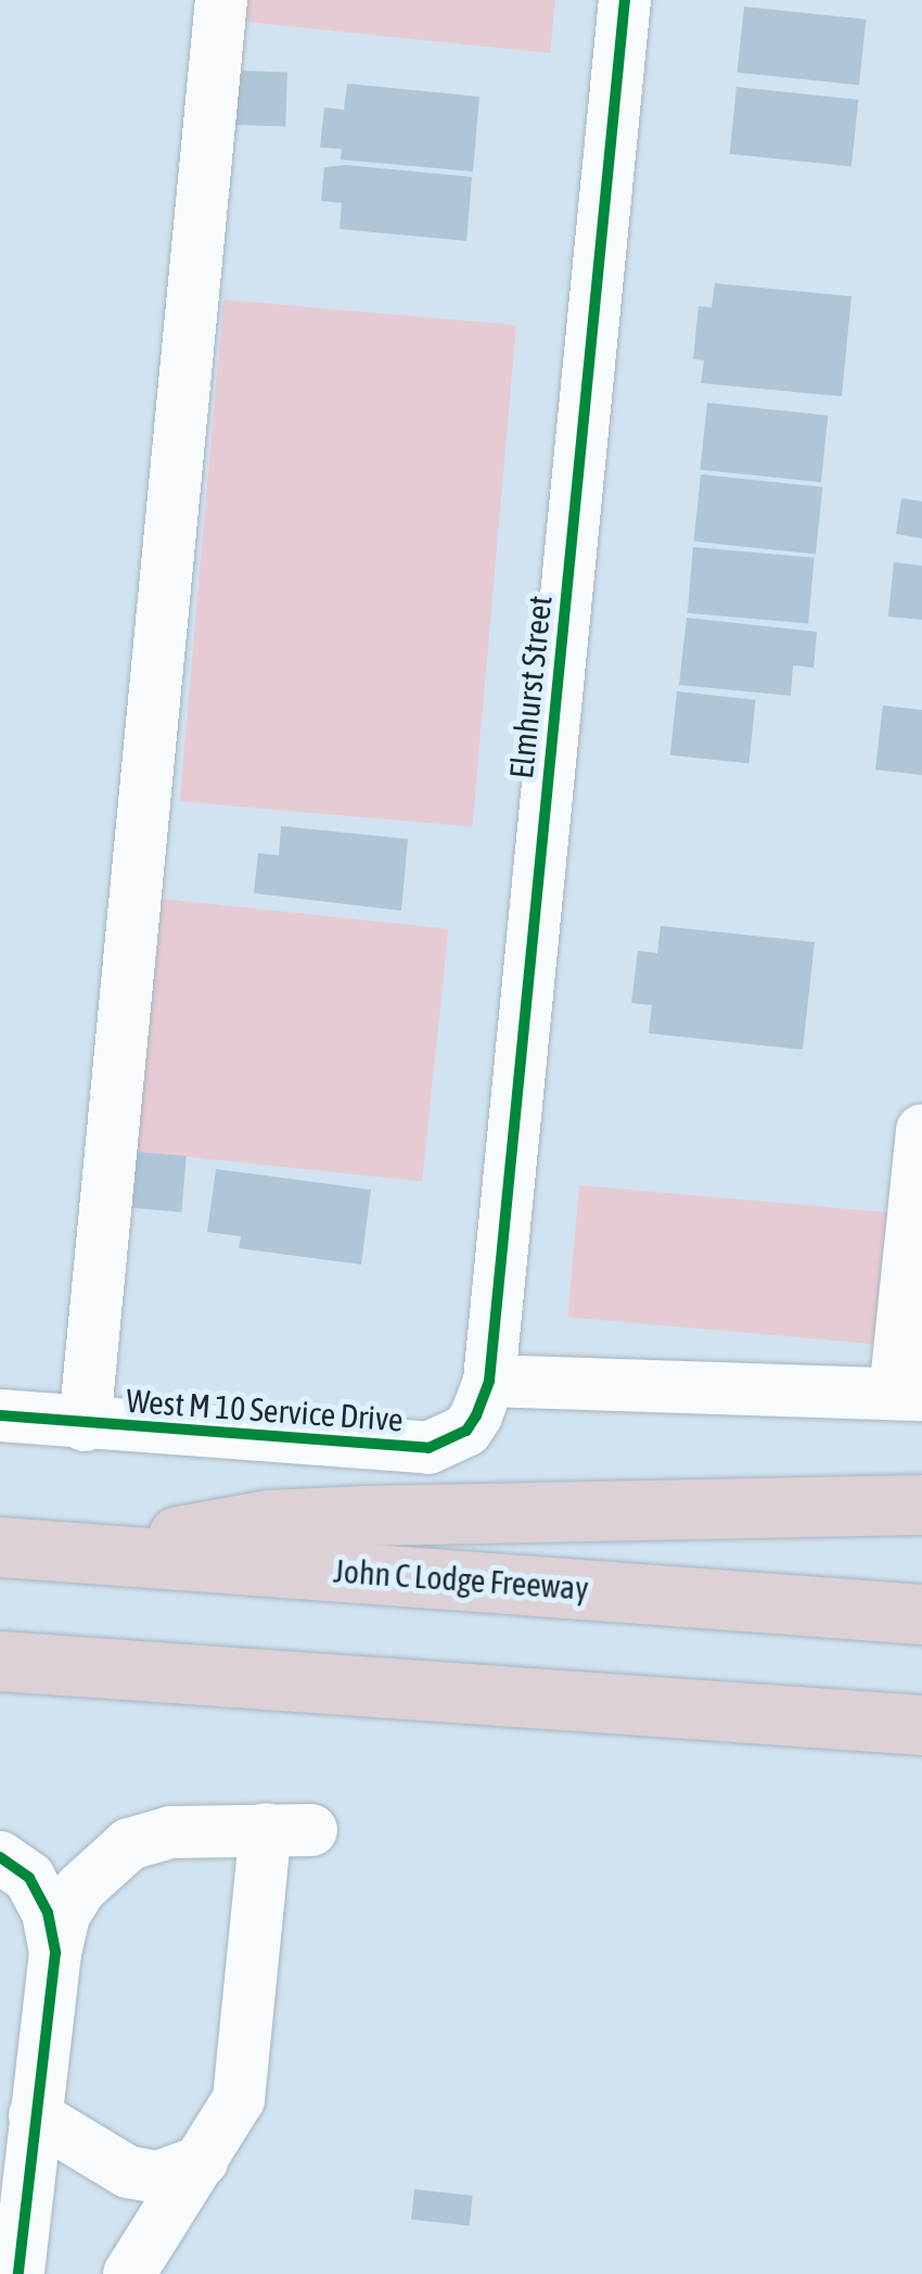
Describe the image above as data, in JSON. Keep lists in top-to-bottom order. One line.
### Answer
{"streets":{"highway":["John C Lodge Freeway"],"street":["Elmhurst Street","West M 10 Service Drive"]},"crossings":[["Elmhurst Street","West M 10 Service Drive"]]}
